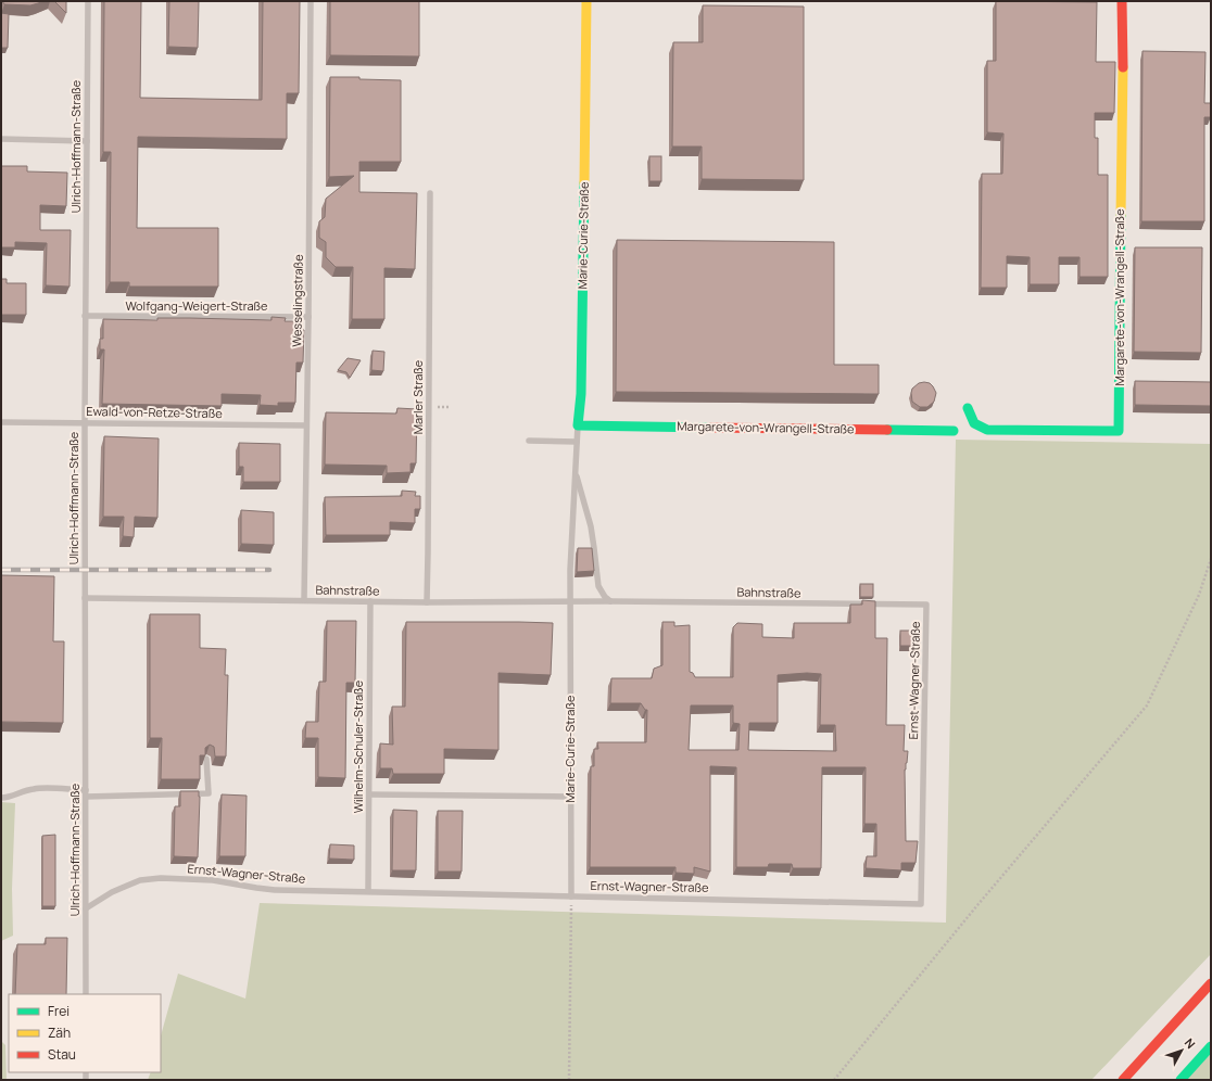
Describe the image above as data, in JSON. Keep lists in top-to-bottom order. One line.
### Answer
{"streets":{"main road":["Marie-Curie-Straße","Margarete-von-Wrangell-Straße"],"lane":["Ulrich-Hoffmann-Straße","Wesselingstraße","Wolfgang-Weigert-Straße","Marler Straße","Ewald-von-Retze-Straße","Bahnstraße","Ernst-Wagner-Straße","Wilhelm-Schuler-Straße"]},"crossings":[["Ulrich-Hoffmann-Straße","Wolfgang-Weigert-Straße"],["Ulrich-Hoffmann-Straße","Ewald-von-Retze-Straße"],["Ulrich-Hoffmann-Straße","Bahnstraße"],["Ulrich-Hoffmann-Straße","Ernst-Wagner-Straße"],["Marie-Curie-Straße","Margarete-von-Wrangell-Straße"],["Marie-Curie-Straße","Bahnstraße"],["Marie-Curie-Straße","Ernst-Wagner-Straße"],["Wesselingstraße","Wolfgang-Weigert-Straße"],["Wesselingstraße","Ewald-von-Retze-Straße"],["Wesselingstraße","Bahnstraße"],["Marler Straße","Bahnstraße"],["Bahnstraße","Ernst-Wagner-Straße"],["Bahnstraße","Wilhelm-Schuler-Straße"],["Ernst-Wagner-Straße","Wilhelm-Schuler-Straße"]],"legend":["Frei","Zäh","Stau"],"north":"top right"}
